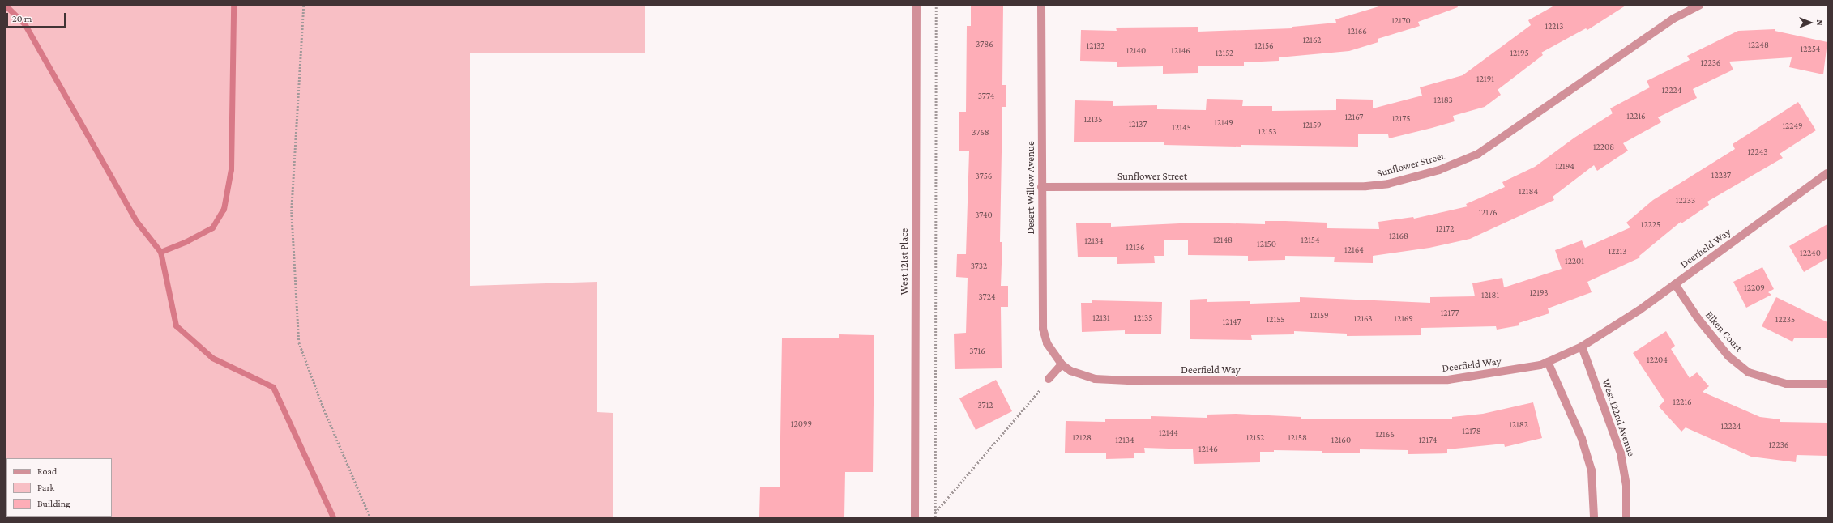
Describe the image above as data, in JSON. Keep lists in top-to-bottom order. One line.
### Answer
{"streets":{"street":["Sunflower Street","Desert Willow Avenue","Deerfield Way","West 121st Place","Elken Court","West 122nd Avenue"]},"crossings":[["Sunflower Street","Desert Willow Avenue"],["Desert Willow Avenue","Deerfield Way"],["Deerfield Way","Elken Court"],["Deerfield Way","West 122nd Avenue"]],"house_numbers":["12170","12213","12166","12162","3786","12248","12132","12156","12254","12140","12146","12152","12195","12236","12191","12224","3774","12183","12216","12167","12175","12135","12149","12137","12159","12249","12145","12153","3768","12208","12243","12194","12237","3756","12184","12233","12176","3740","12225","12172","12168","12148","12154","12134","12150","12136","12164","12213","12240","12201","3732","12209","12193","12181","3724","12177","12159","12131","12135","12163","12169","12155","12235","12147","3716","12204","12216","3712","12099","12182","12224","12178","12144","12166","12128","12152","12158","12134","12160","12174","12236","12146"],"legend":["Road","Park","Building"],"scale_bar":"20 m","north":"right"}
